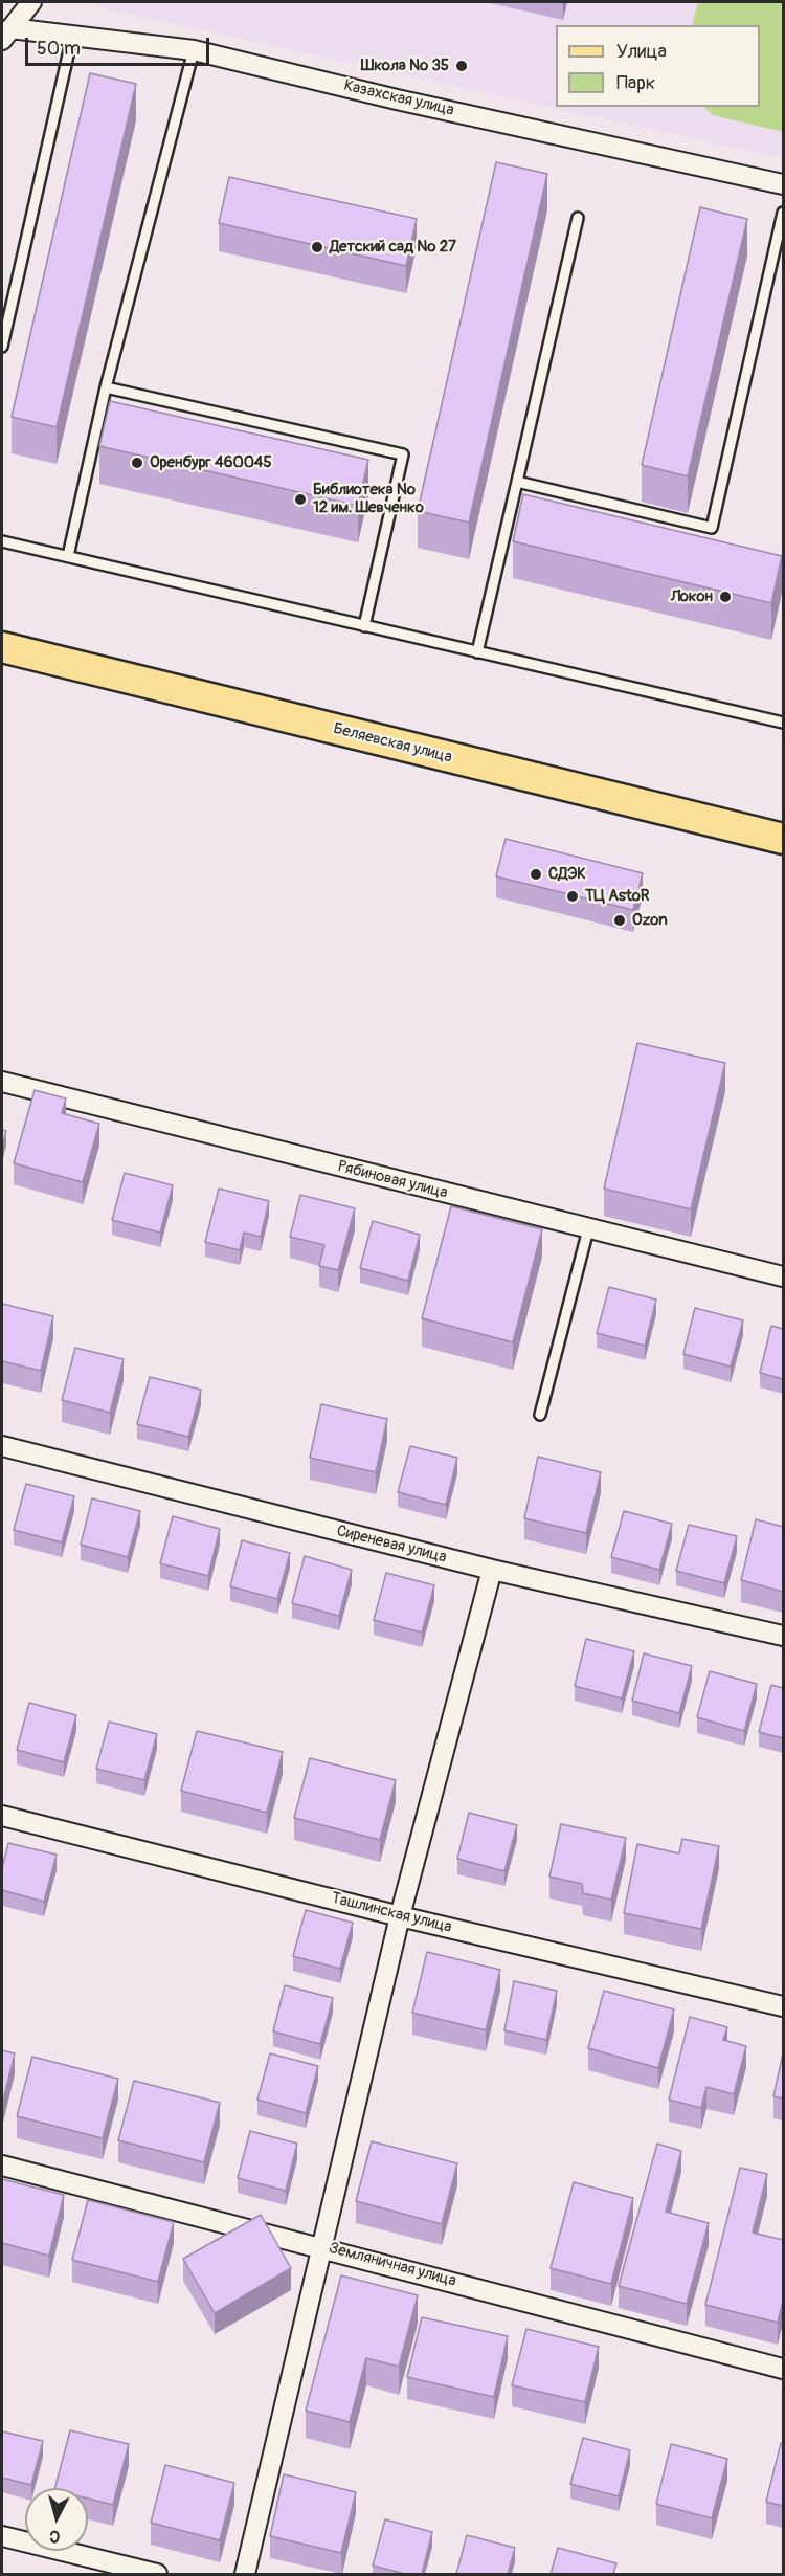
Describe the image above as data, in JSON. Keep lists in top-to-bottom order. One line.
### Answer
{"streets":{"main road":["Беляевская улица"],"street":["Казахская улица","Рябиновая улица","Сиреневая улица","Ташлинская улица","Земляничная улица"]},"places":["Школа № 35","Детский сад № 27","Оренбург 460045","Библиотека № 12 им. Шевченко","Локон","СДЭК","ТЦ AstoR","Ozon"],"legend":["Улица","Парк"],"scale_bar":"50 m","north":"bottom"}
